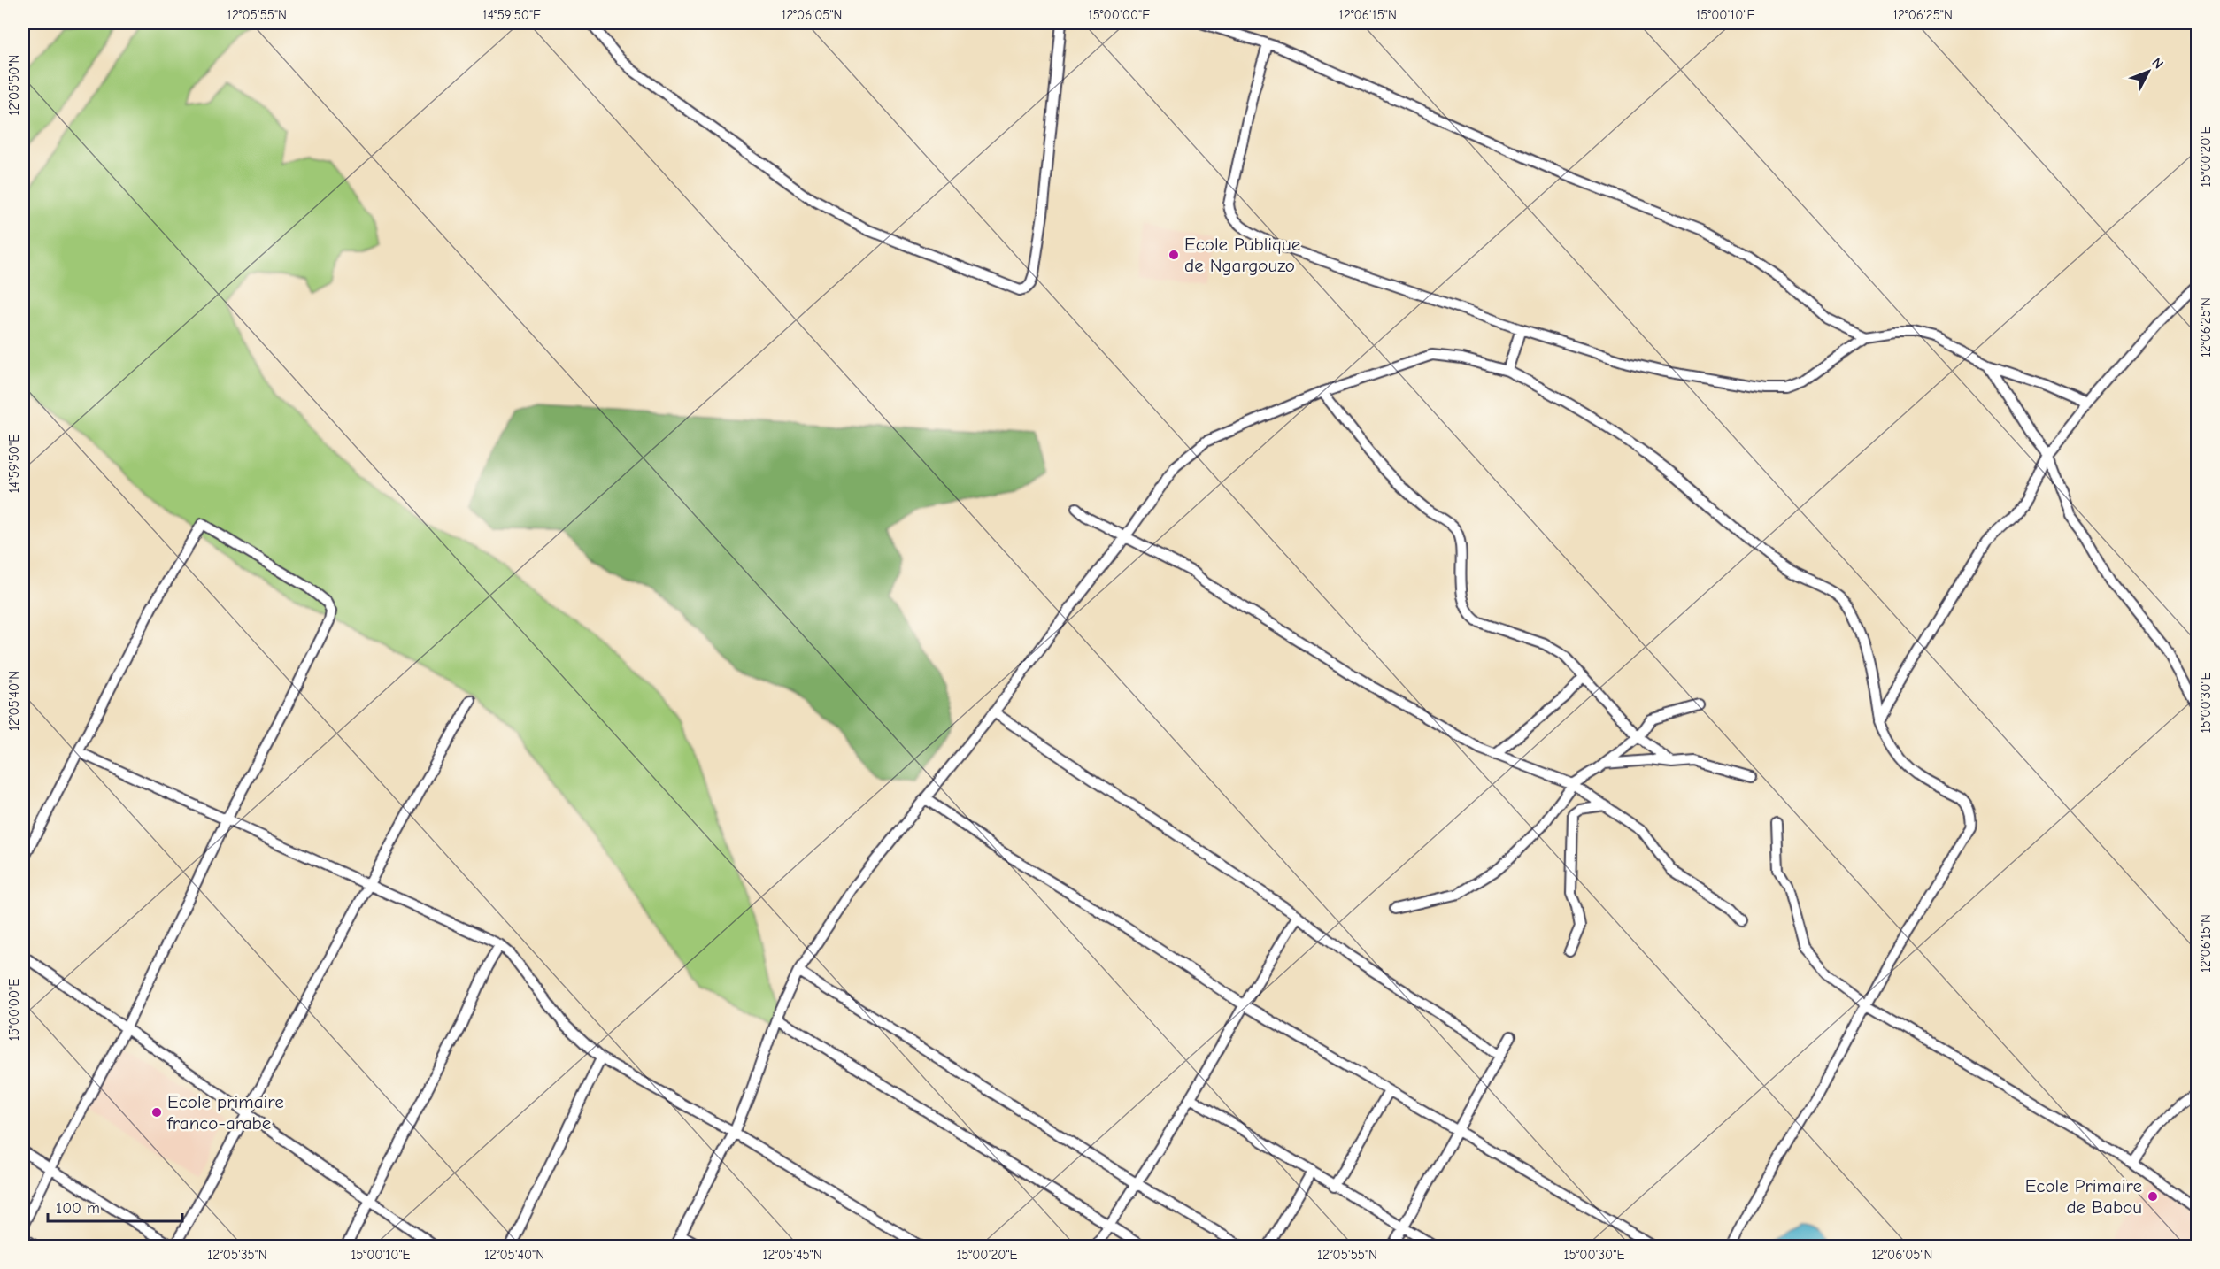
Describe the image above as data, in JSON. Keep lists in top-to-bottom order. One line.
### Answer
{"places":["Ecole Publique de Ngargouzo","Ecole primaire franco-arabe","Ecole Primaire de Babou"],"scale_bar":"100 m","north":"top right","coordinates":["12°05'55\"N","14°59'50\"E","12°06'05\"N","15°00'00\"E","12°06'15\"N","15°00'10\"E","12°06'25\"N","12°05'50\"N","15°00'20\"E","12°05'40\"N","15°00'30\"E","12°05'35\"N","12°05'45\"N"]}
